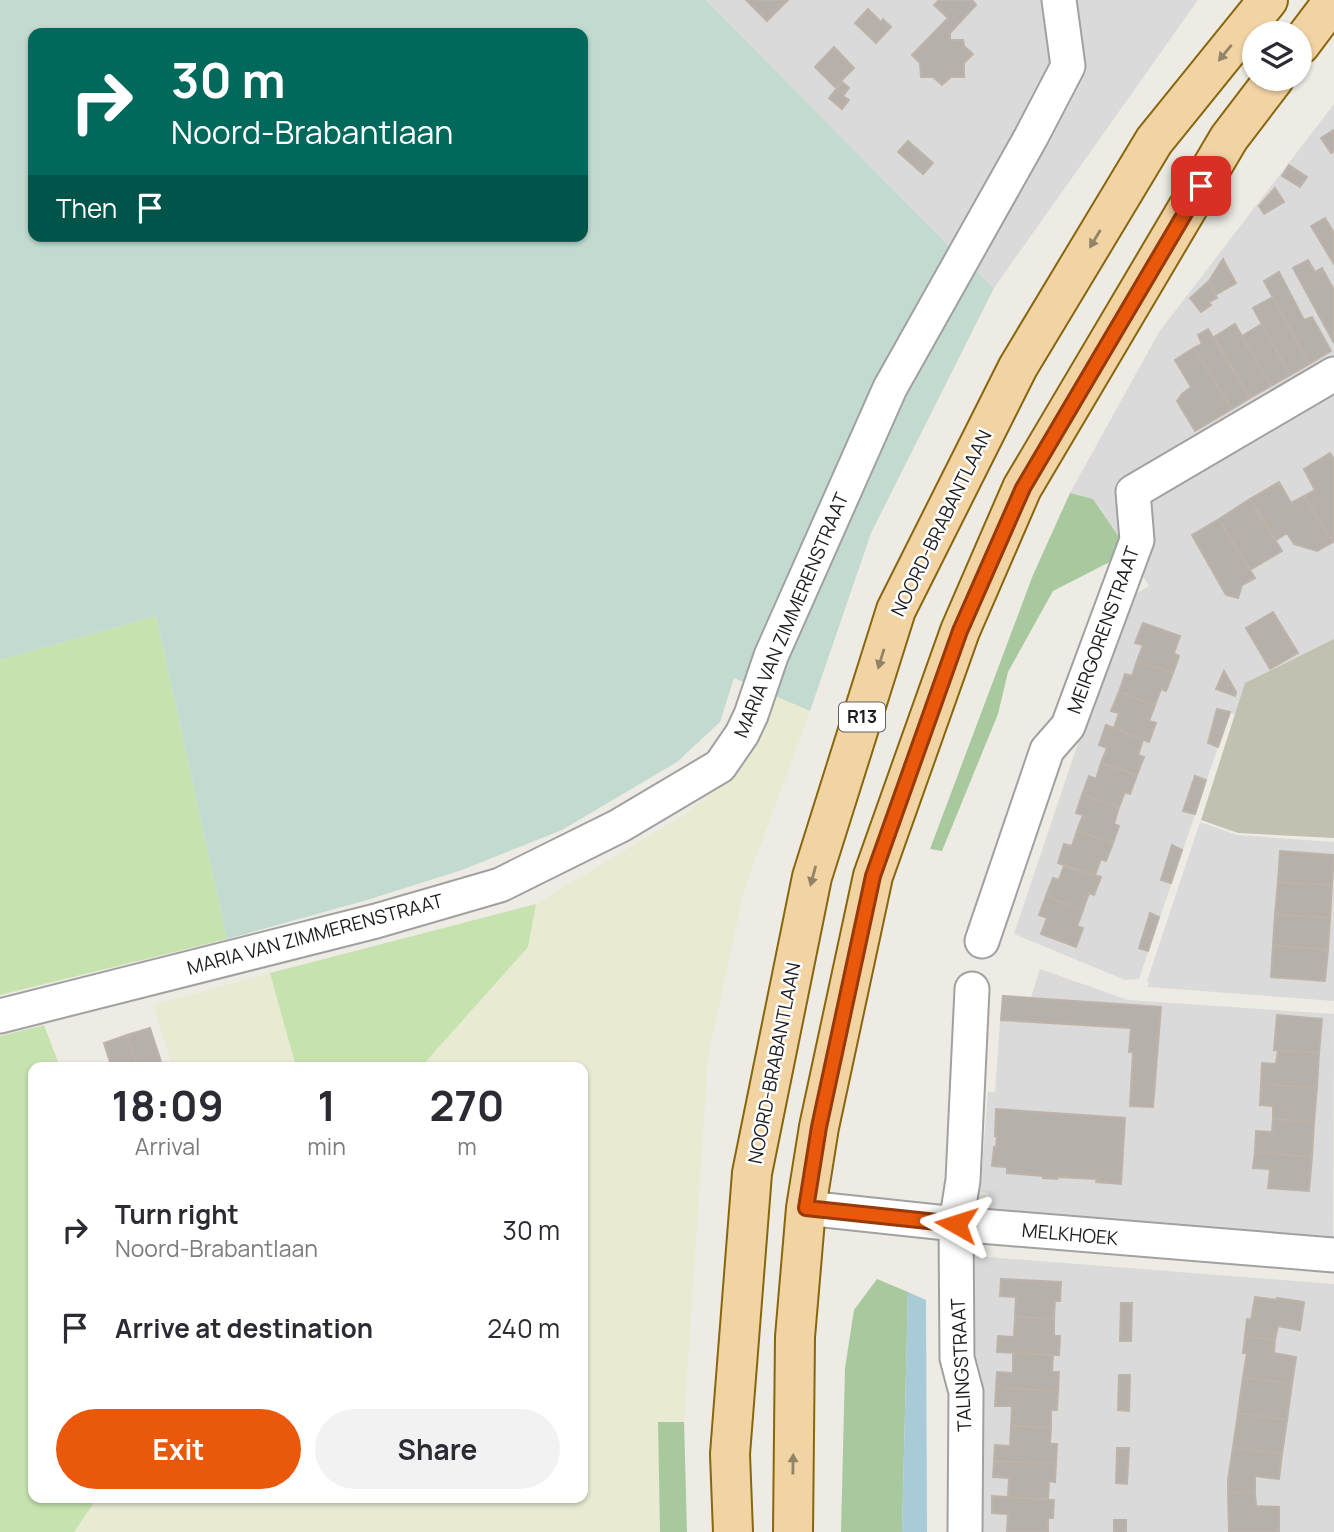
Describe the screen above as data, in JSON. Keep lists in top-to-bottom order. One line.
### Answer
{"streets":{"main road":["NOORD-BRABANTLAAN","R13"],"street":["MARIA VAN ZIMMERENSTRAAT","MEIRGORENSTRAAT","MELKHOEK","TALINGSTRAAT"]},"crossings":[["MELKHOEK","TALINGSTRAAT"]],"page":{"turn":["30 m","Noord-Brabantlaan"],"then":"Then","eta":["18:09","Arrival","1","min","270","m"],"list":[{"name":"Turn right","note":"Noord-Brabantlaan","value":"30 m"},{"name":"Arrive at destination","value":"240 m"}],"buttons":["Exit","Share"]}}
